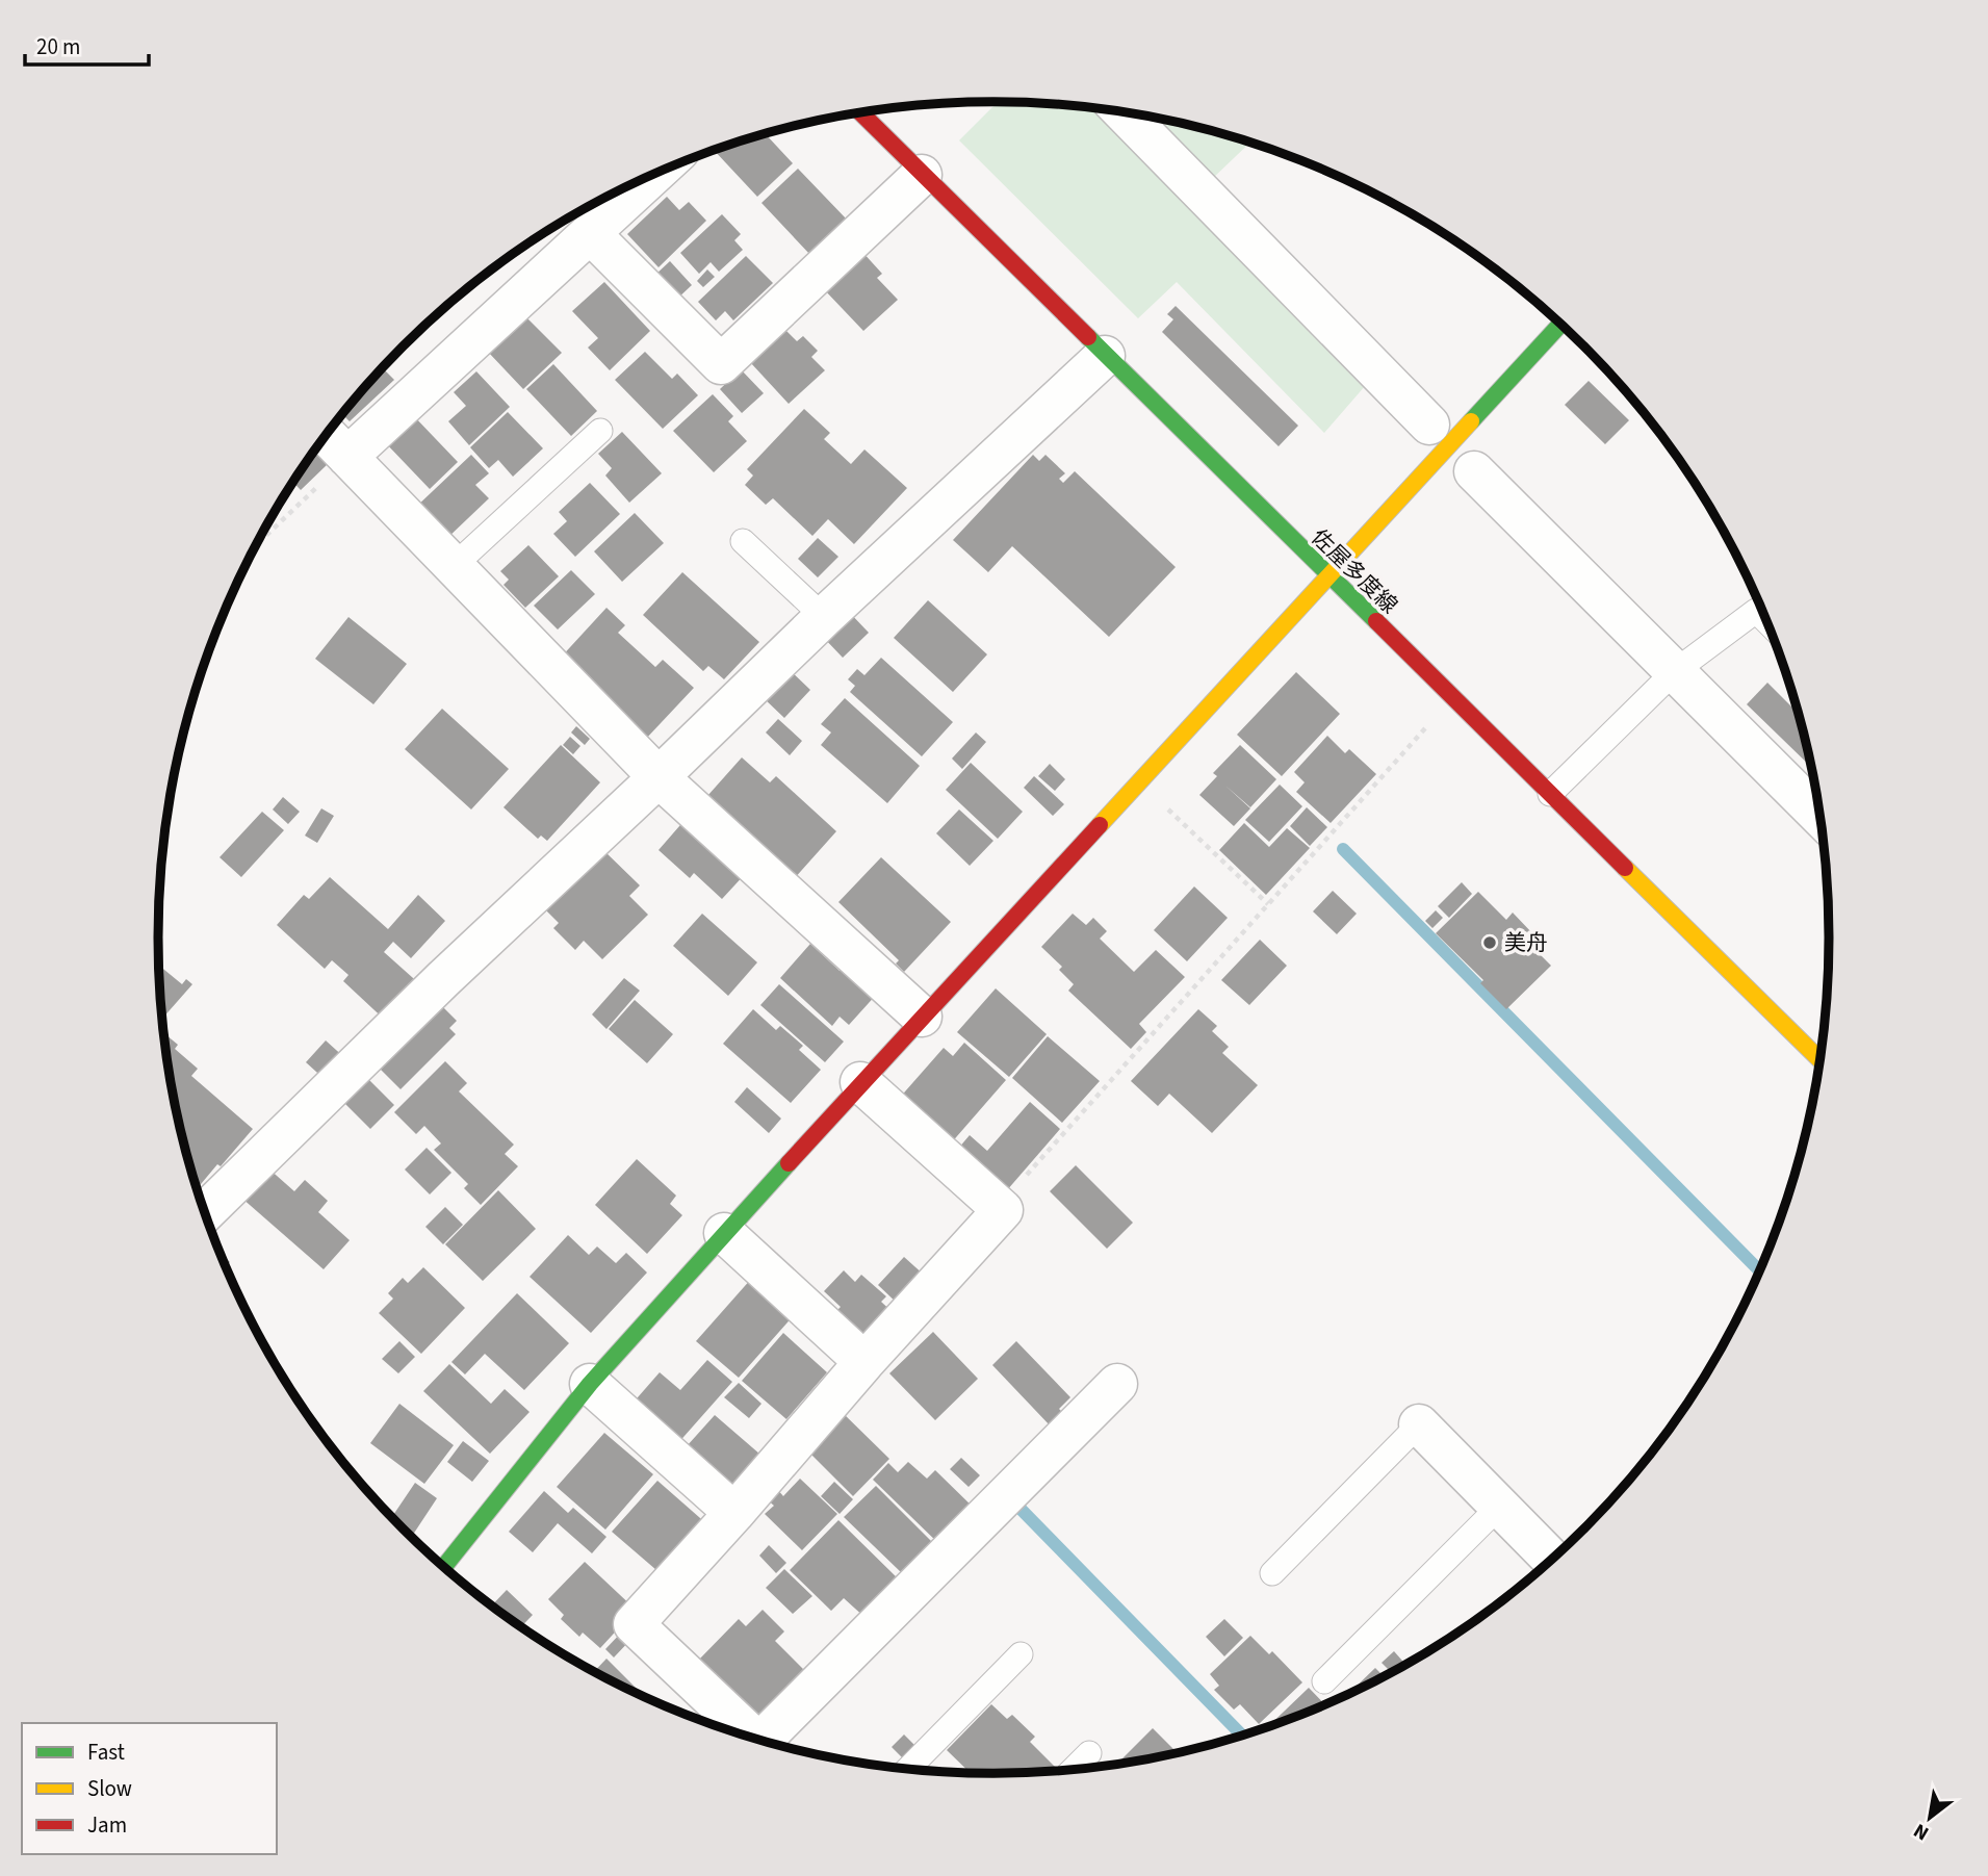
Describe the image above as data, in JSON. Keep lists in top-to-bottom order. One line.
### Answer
{"streets":{"street":["佐屋多度線"]},"places":["美舟"],"legend":["Fast","Slow","Jam"],"scale_bar":"20 m","north":"bottom left"}
